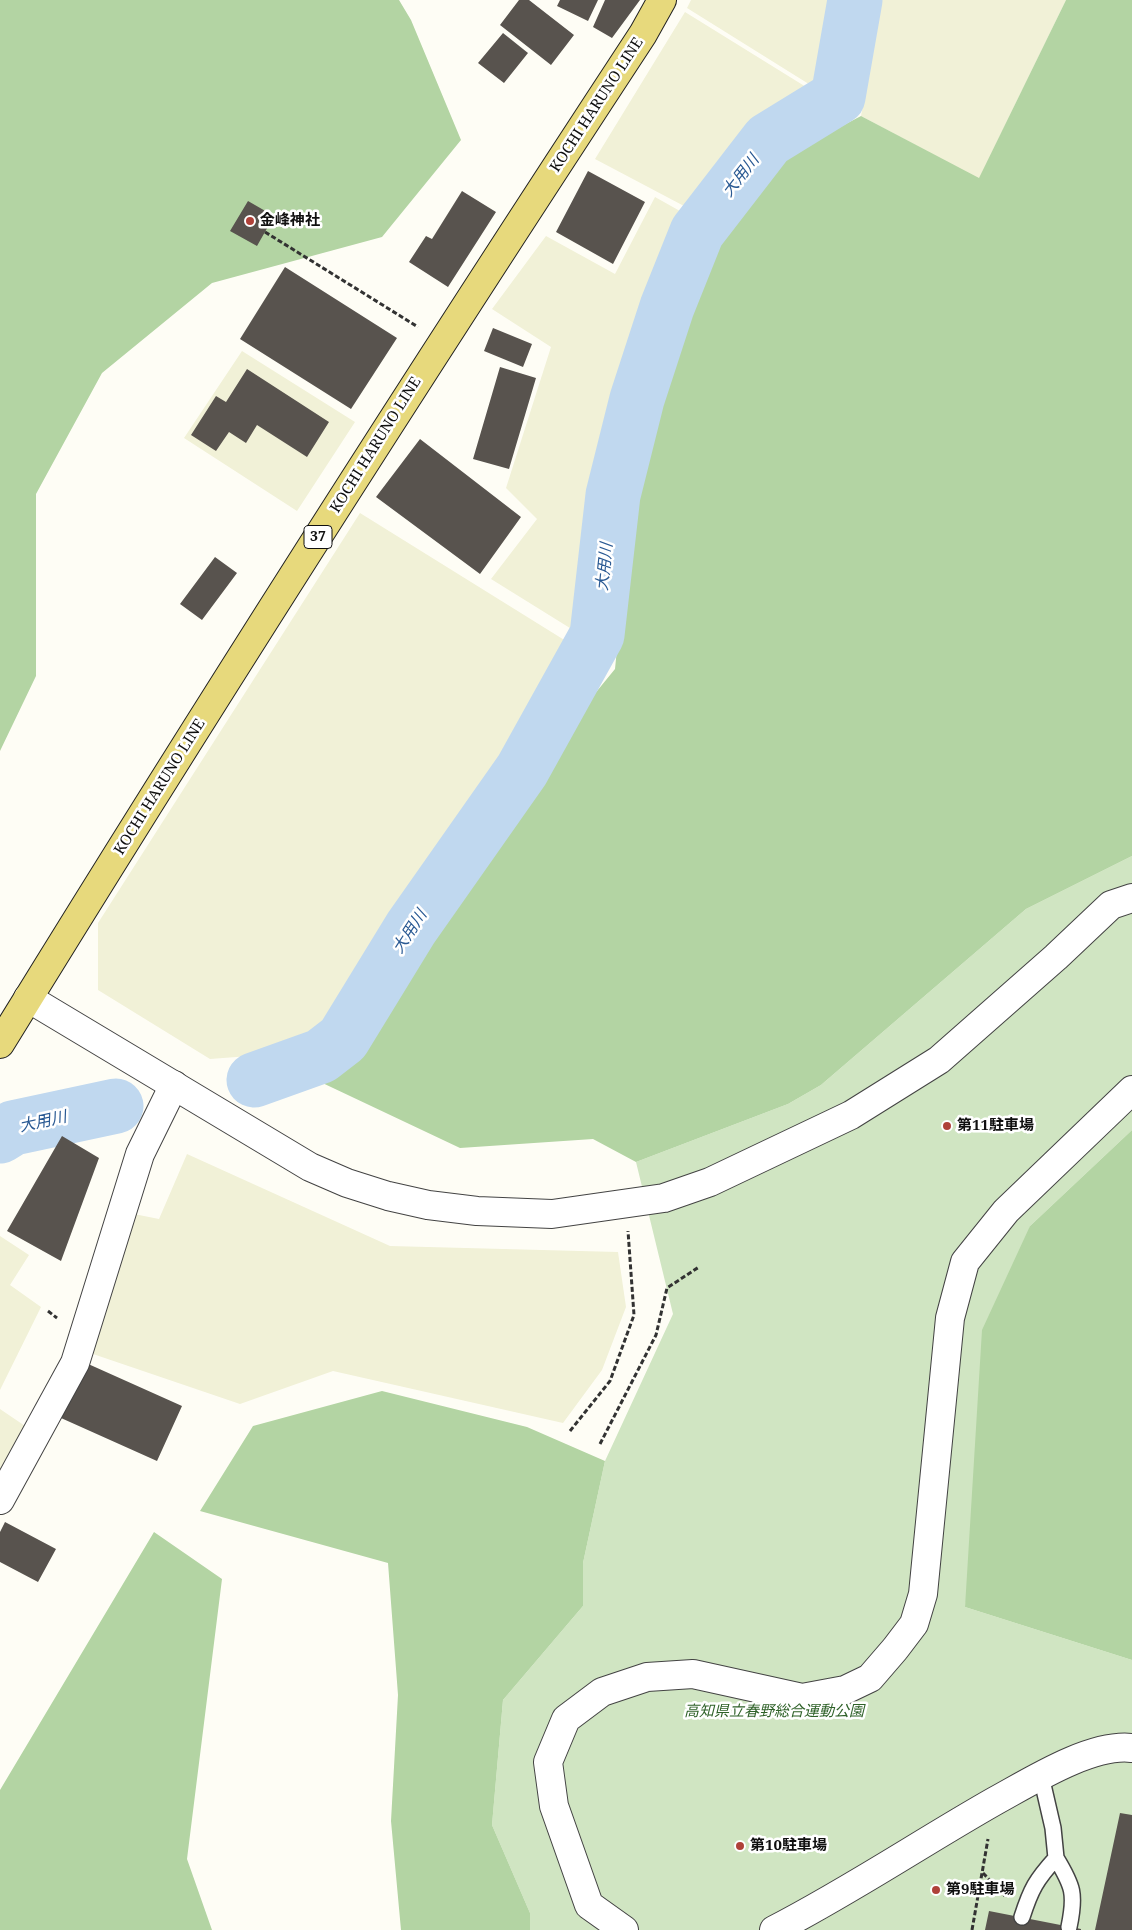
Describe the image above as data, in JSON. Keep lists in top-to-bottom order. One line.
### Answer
{"streets":{"main road":["KOCHI HARUNO LINE","37"]},"water":["大用川"],"parks":["高知県立春野総合運動公園"],"places":["金峰神社","第11駐車場","第10駐車場","第9駐車場"]}
